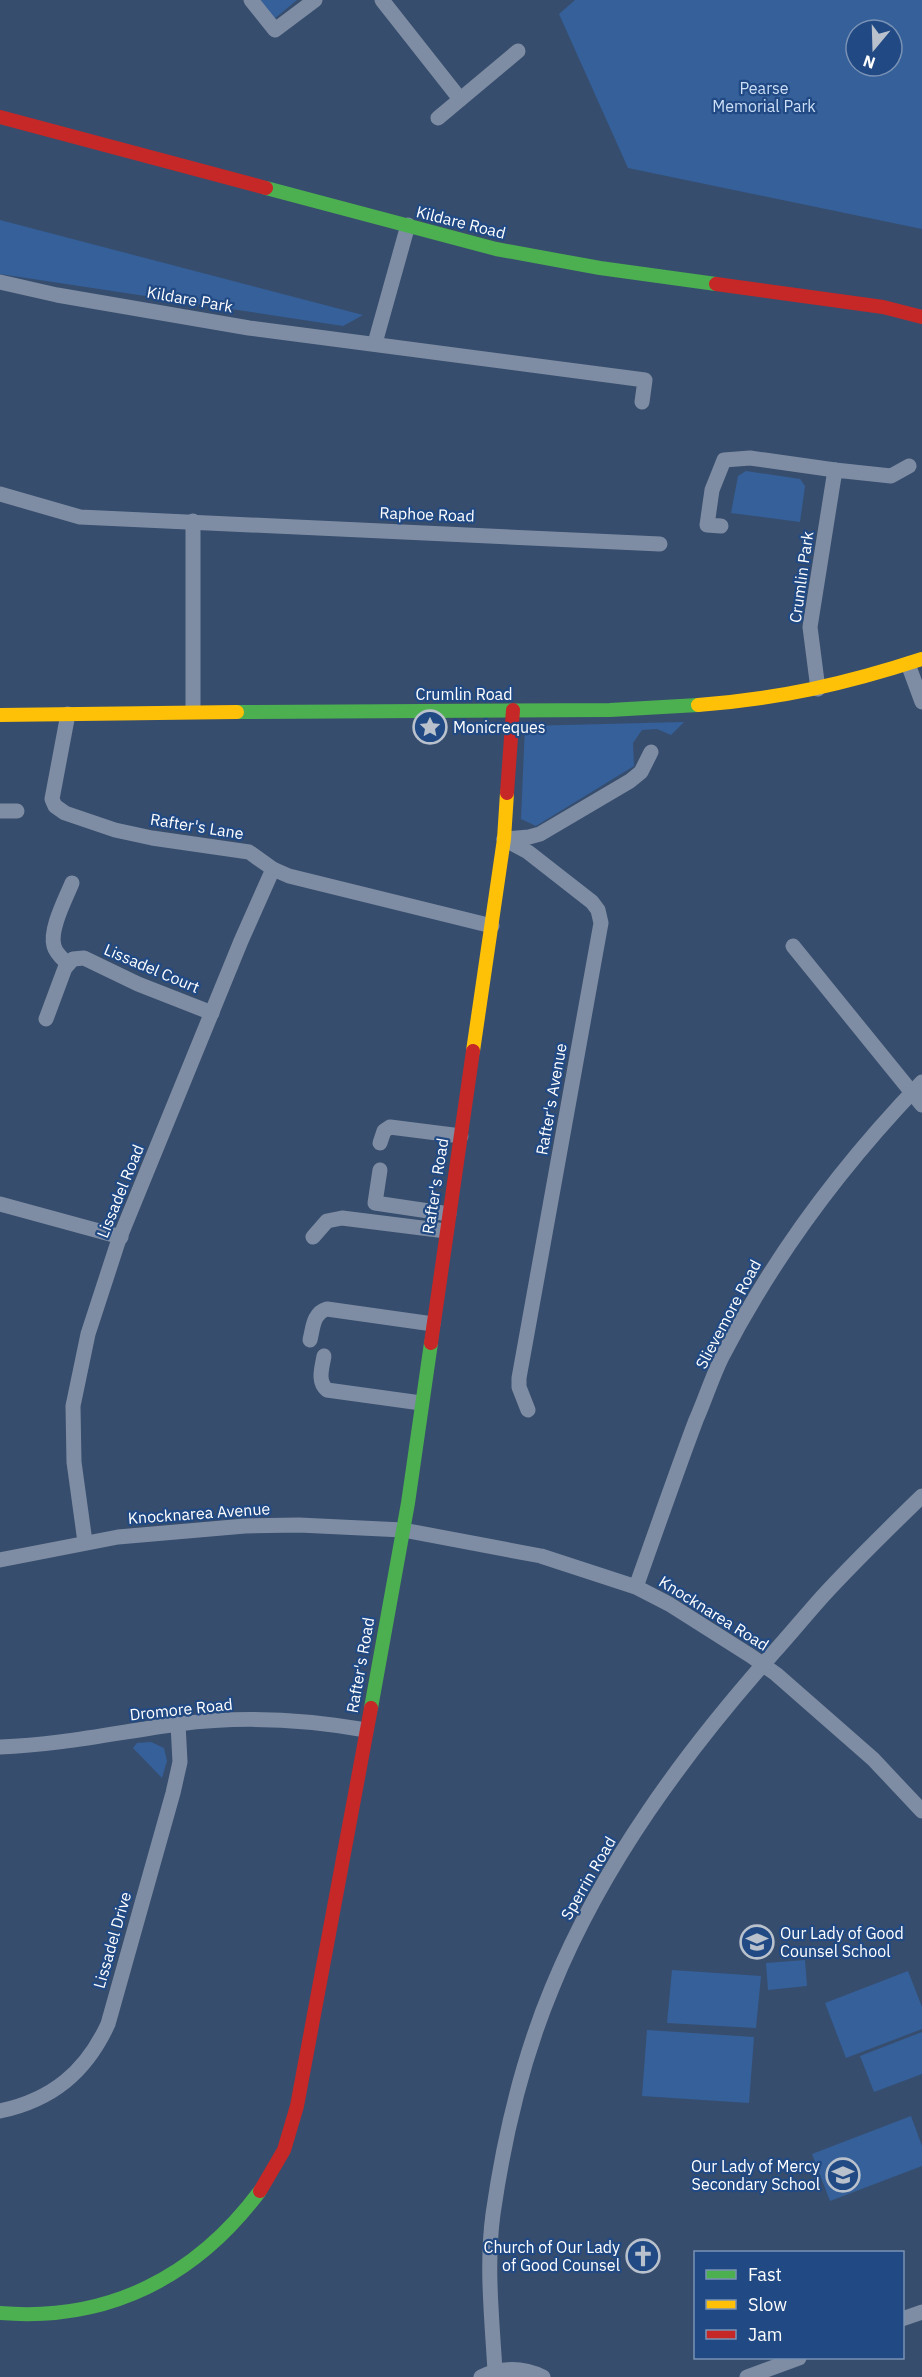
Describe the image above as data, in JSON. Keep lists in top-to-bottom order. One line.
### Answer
{"streets":{"street":["Kildare Road","Kildare Park","Raphoe Road","Crumlin Park","Crumlin Road","Rafter's Lane","Lissadel Court","Rafter's Avenue","Rafter's Road","Lissadel Road","Slievemore Road","Knocknarea Avenue","Knocknarea Road","Dromore Road","Sperrin Road","Lissadel Drive"]},"crossings":[["Crumlin Park","Crumlin Road"],["Crumlin Road","Rafter's Lane"],["Crumlin Road","Rafter's Road"],["Rafter's Lane","Rafter's Road"],["Rafter's Lane","Lissadel Road"],["Lissadel Court","Lissadel Road"],["Rafter's Avenue","Rafter's Road"],["Rafter's Road","Knocknarea Avenue"],["Rafter's Road","Knocknarea Road"],["Rafter's Road","Dromore Road"],["Lissadel Road","Knocknarea Avenue"],["Slievemore Road","Knocknarea Road"],["Knocknarea Avenue","Knocknarea Road"],["Knocknarea Road","Sperrin Road"],["Dromore Road","Lissadel Drive"]],"parks":["Pearse Memorial Park"],"places":{"place":["Monicreques"],"school or university":["Our Lady of Good Counsel School","Our Lady of Mercy Secondary School"],"church":["Church of Our Lady of Good Counsel"]},"legend":["Fast","Slow","Jam"],"north":"bottom"}
